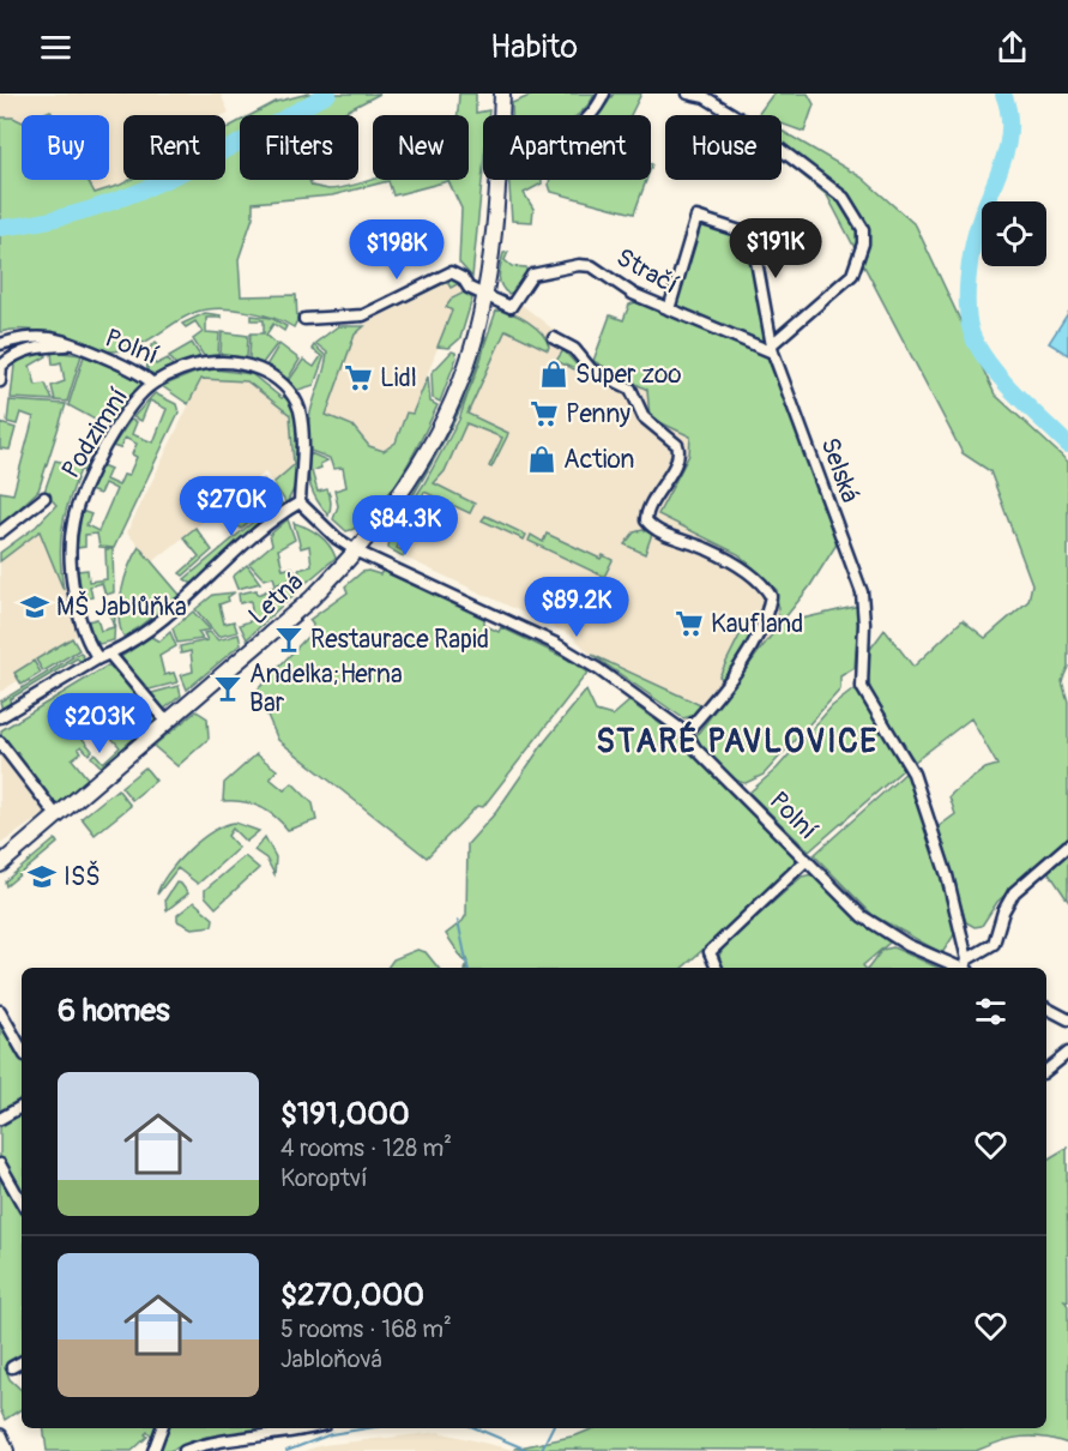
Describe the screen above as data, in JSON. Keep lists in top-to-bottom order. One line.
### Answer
{"streets":{"street":["Stračí","Polní","Podzimní","Selská","Letná"]},"crossings":[["Stračí","Selská"],["Stračí","Letná"],["Polní","Podzimní"],["Polní","Selská"],["Polní","Letná"]],"districts":["STARÉ PAVLOVICE"],"places":{"shop":["Super zoo","Action"],"supermarket":["Lidl","Penny","Kaufland"],"school or university":["MŠ Jablůňka","ISŠ"],"bar":["Restaurace Rapid","Andelka;Herna Bar"]},"page":{"header":"Habito","chip":["Buy","Rent","Filters","New","Apartment","House"],"price":["$191K","$198K","$270K","$84.3K","$89.2K","$203K"],"heading":"6 homes","list":[{"name":"$191,000","note":"4 rooms · 128 m² · Koroptví"},{"name":"$270,000","note":"5 rooms · 168 m² · Jabloňová"}]}}
